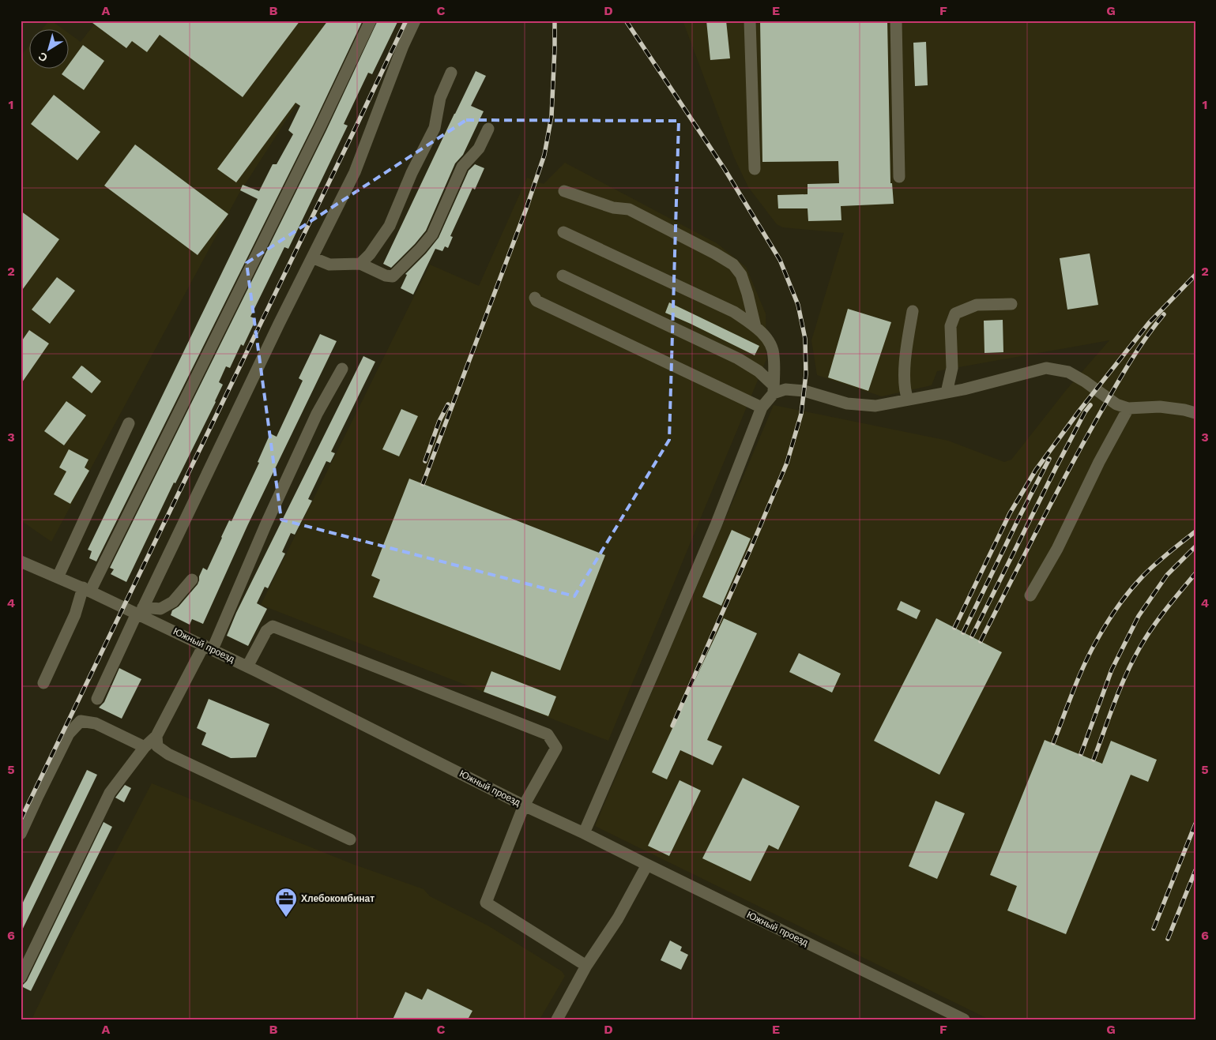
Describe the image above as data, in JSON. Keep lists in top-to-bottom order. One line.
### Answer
{"streets":{"street":["Южный проезд"]},"places":{"office":["Хлебокомбинат"]},"north":"bottom left","grid":{"columns":["A","B","C","D","E","F","G"],"rows":["1","2","3","4","5","6"]}}
